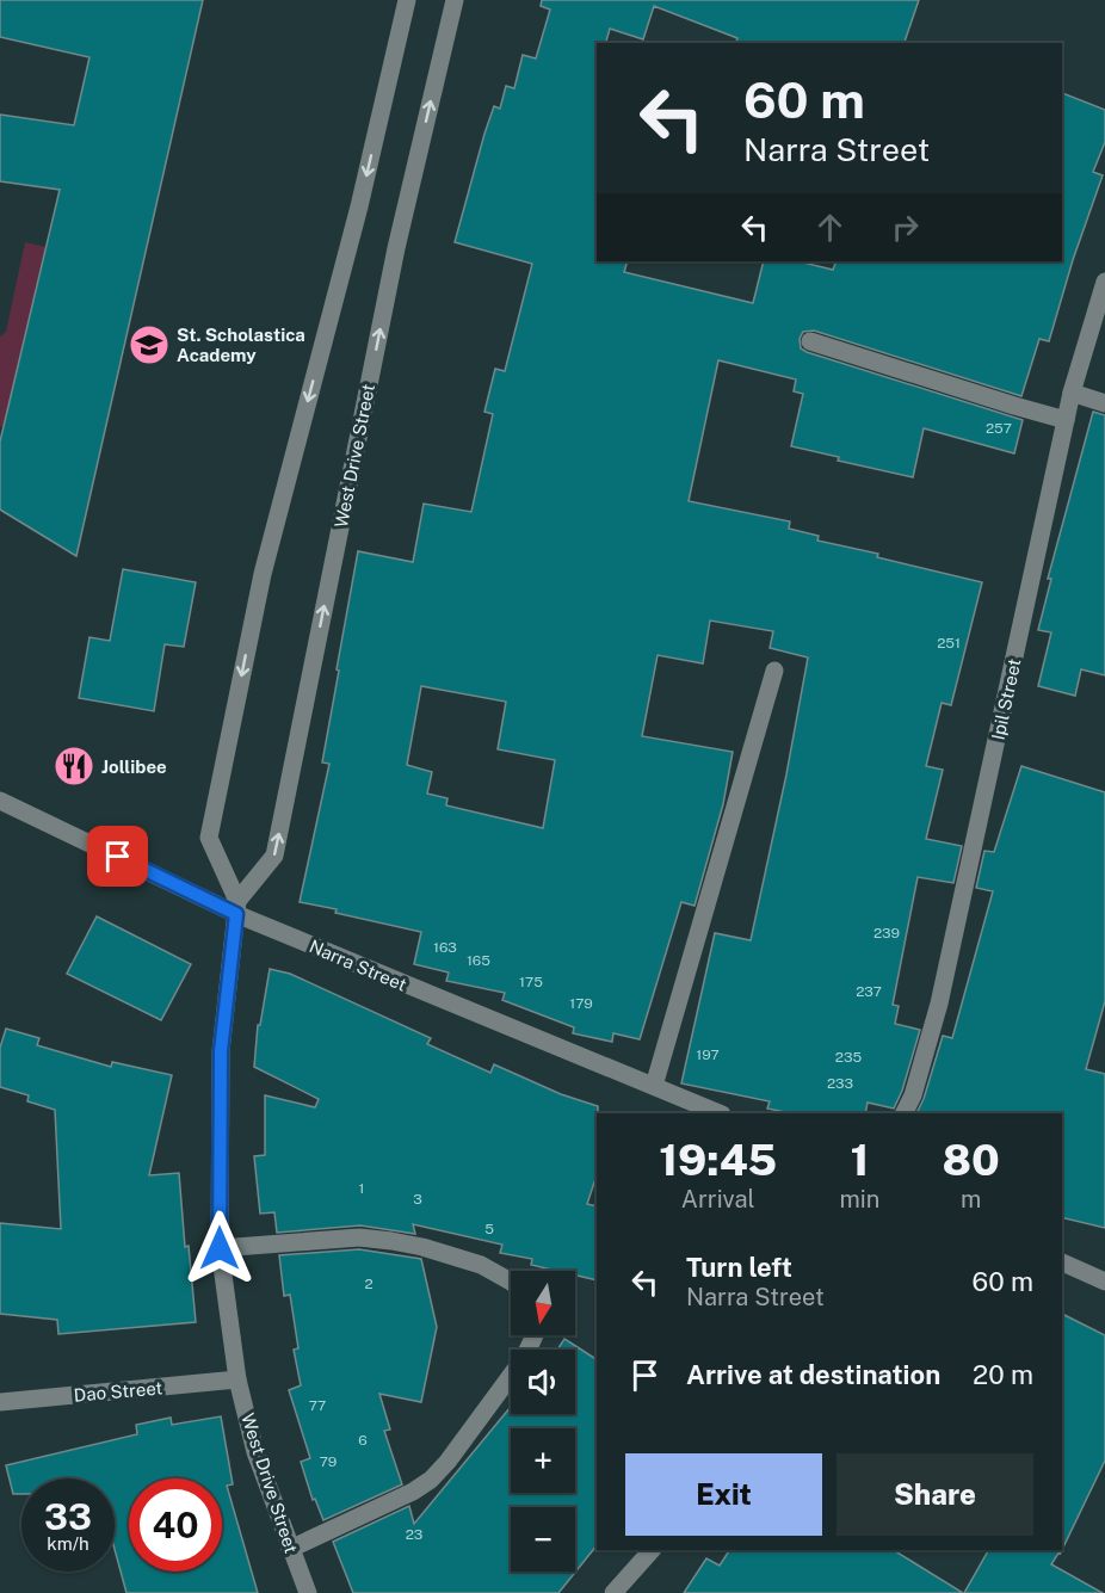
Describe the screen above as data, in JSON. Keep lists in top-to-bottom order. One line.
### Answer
{"streets":{"street":["West Drive Street","Ipil Street","Narra Street","Dao Street"]},"crossings":[["West Drive Street","Narra Street"],["West Drive Street","Dao Street"]],"places":{"school or university":["St. Scholastica Academy"],"restaurant":["Jollibee"]},"house_numbers":["257","251","239","163","165","175","237","179","197","235","233","1","3","5","2","77","6","79","23"],"north":"bottom","page":{"turn":["60 m","Narra Street"],"eta":["19:45","Arrival","1","min","80","m"],"list":[{"name":"Turn left","note":"Narra Street","value":"60 m"},{"name":"Arrive at destination","value":"20 m"}],"map_buttons":["+","−"],"buttons":["Exit","Share"],"speed":"33 km/h","limit":"40"}}
